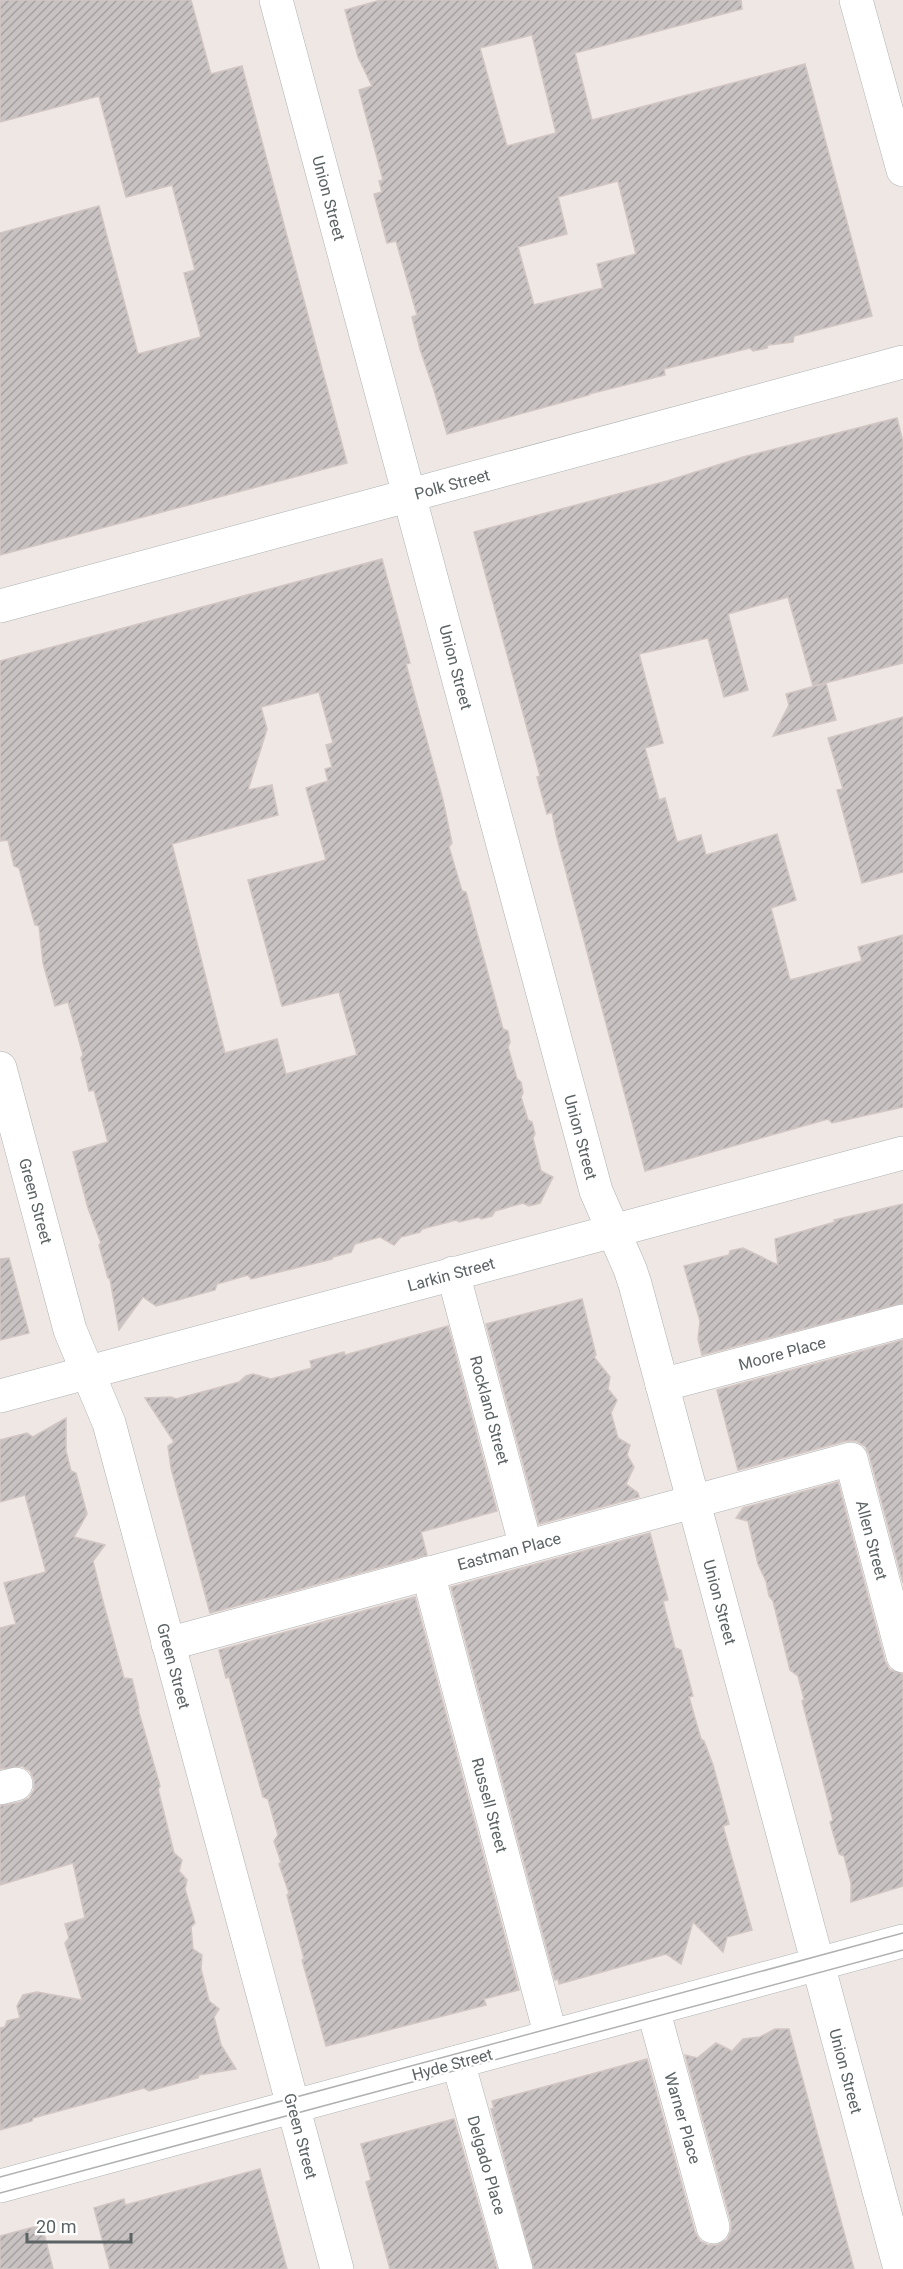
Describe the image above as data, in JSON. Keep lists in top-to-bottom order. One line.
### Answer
{"streets":{"street":["Union Street","Polk Street","Green Street","Larkin Street","Moore Place","Rockland Street","Allen Street","Eastman Place","Russell Street","Hyde Street","Warner Place","Delgado Place"]},"crossings":[["Union Street","Polk Street"],["Union Street","Larkin Street"],["Union Street","Moore Place"],["Union Street","Eastman Place"],["Union Street","Hyde Street"],["Green Street","Larkin Street"],["Green Street","Eastman Place"],["Green Street","Hyde Street"],["Larkin Street","Rockland Street"],["Rockland Street","Eastman Place"],["Allen Street","Eastman Place"],["Eastman Place","Russell Street"],["Russell Street","Hyde Street"],["Hyde Street","Warner Place"],["Hyde Street","Delgado Place"]],"scale_bar":"20 m"}
